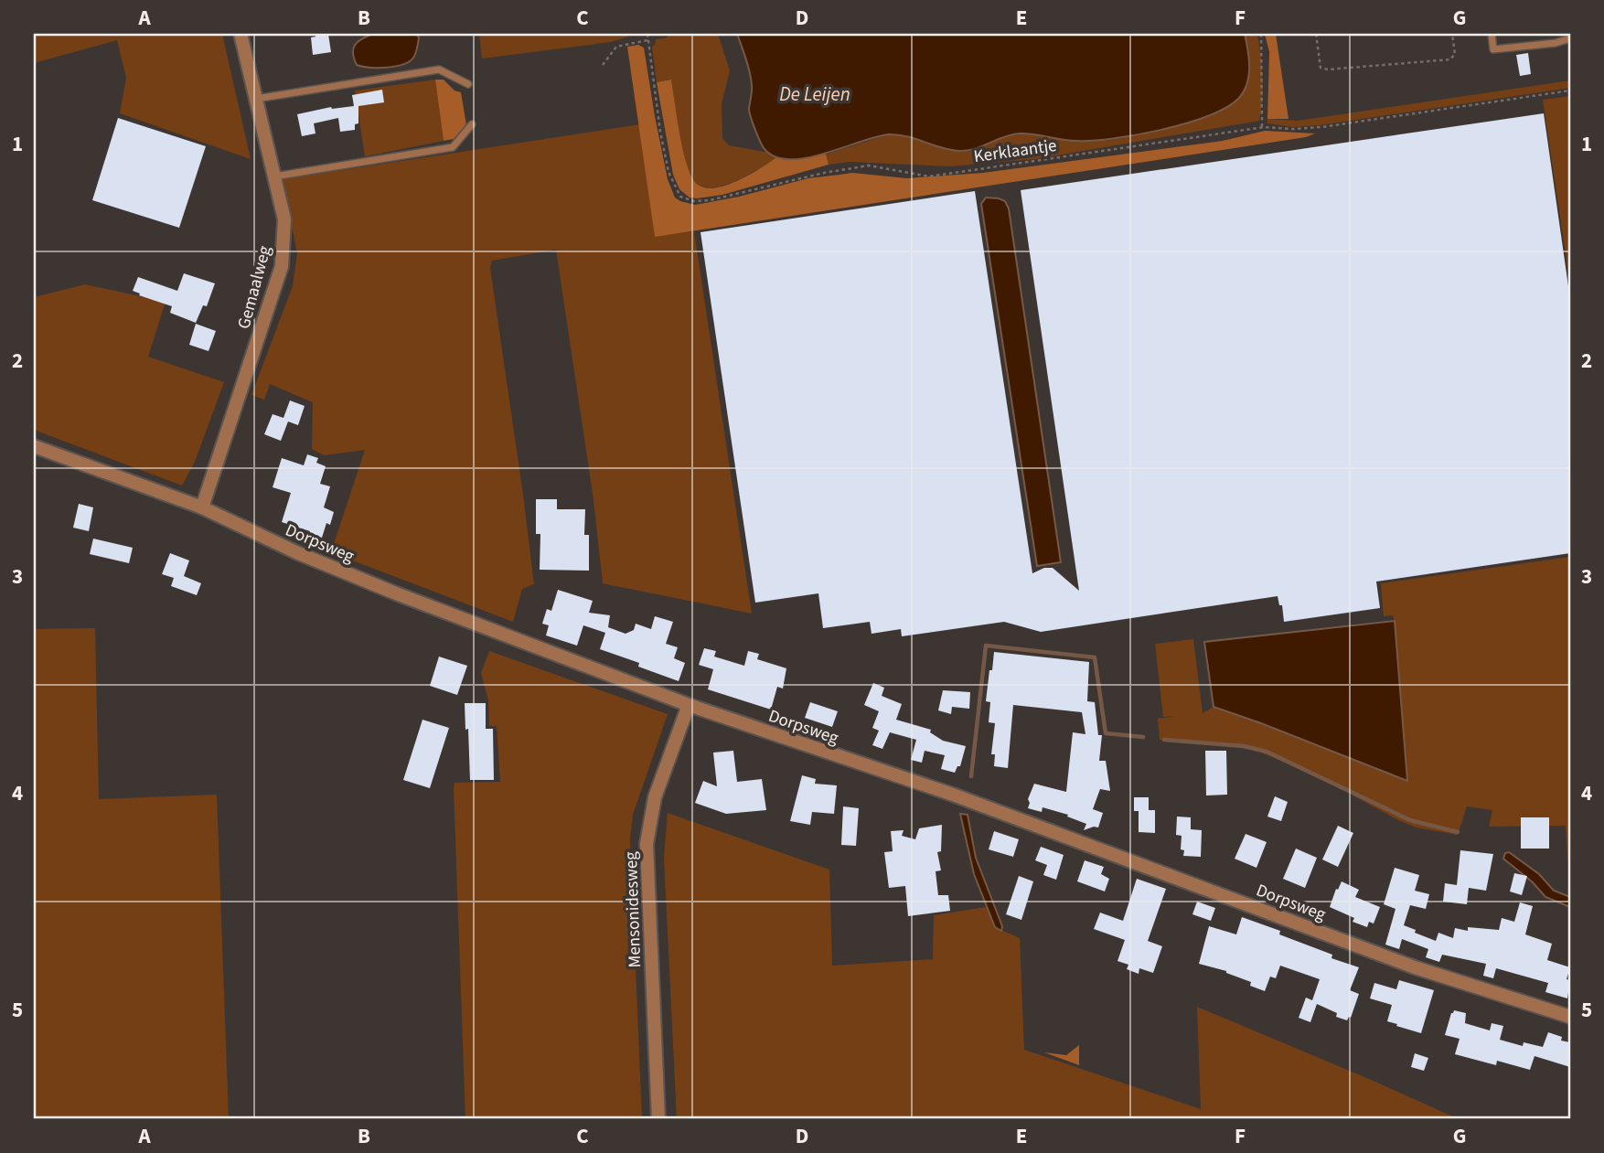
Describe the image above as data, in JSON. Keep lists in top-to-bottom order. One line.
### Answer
{"streets":{"street":["Gemaalweg","Dorpsweg","Mensonidesweg"],"path":["Kerklaantje"]},"crossings":[["Gemaalweg","Dorpsweg"],["Dorpsweg","Mensonidesweg"]],"water":["De Leijen"],"grid":{"columns":["A","B","C","D","E","F","G"],"rows":["1","2","3","4","5"]}}
